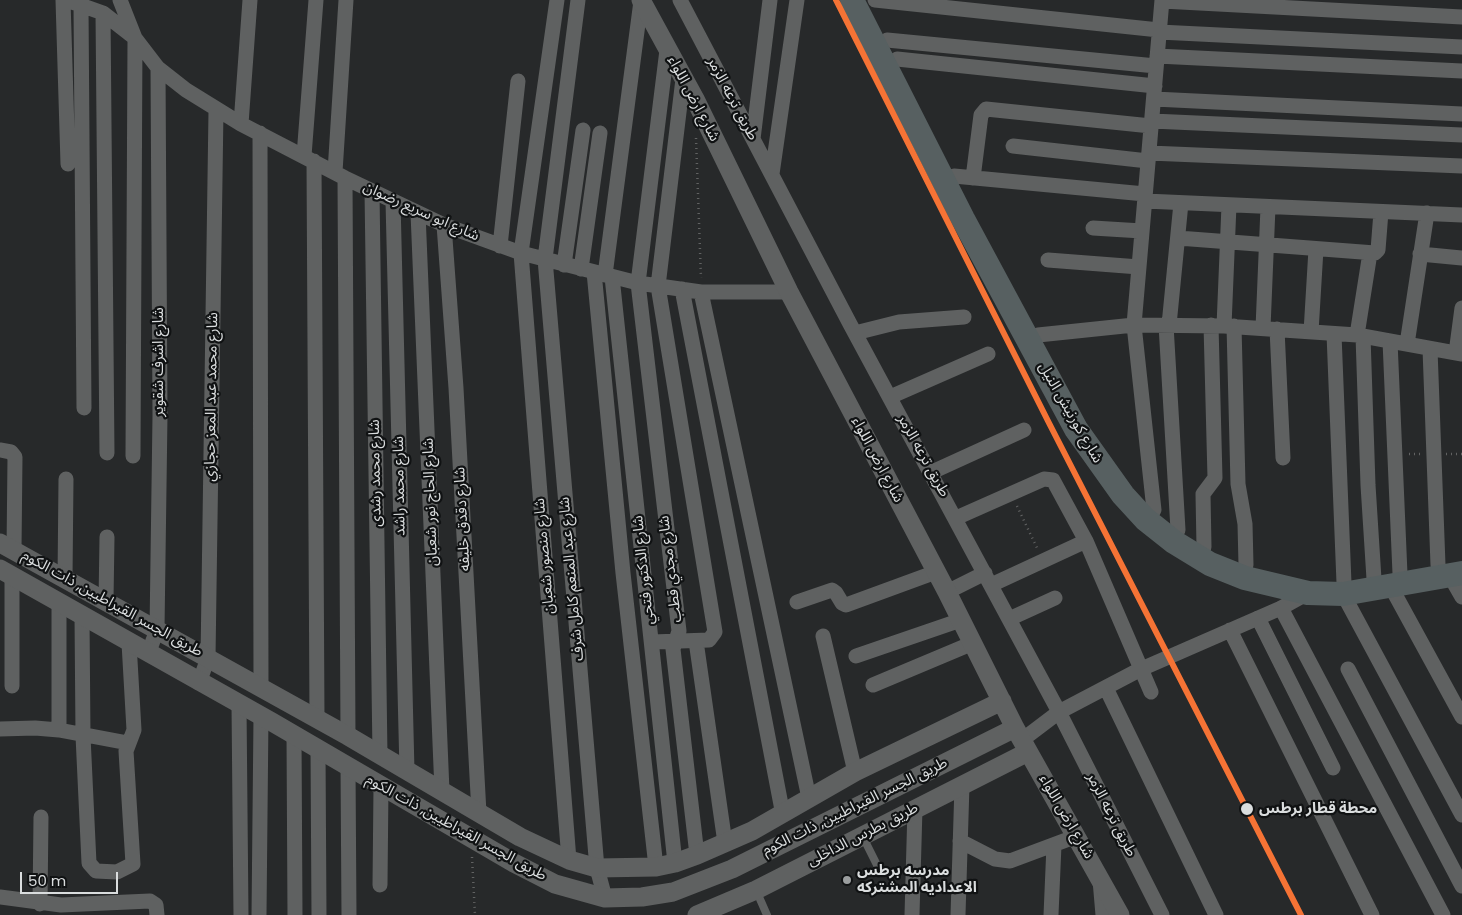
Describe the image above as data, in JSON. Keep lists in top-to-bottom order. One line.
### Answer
{"streets":{"main road":["شارع كورنيش النيل"],"street":["شارع ارض اللواء","طريق ترعه الزمر","شارع ابو سريع رضوان","شارع اشرف شقوير","شارع محمد عبد المعز حجازي","شارع محمد رشدى","شارع محمد راشد","شارع الحاج نور شعبان","شارع دقدق خليفه","شارع منصور شعبان","شارع مجدي قطب","شارع الدكتور فتحي","شارع عبد المنعم كامل شرف","طريق الجسر القيراطيين, ذات الكوم","طريق بطرس الداخلى"]},"crossings":[["شارع ارض اللواء","شارع ابو سريع رضوان"],["شارع ارض اللواء","شارع مجدي قطب"],["شارع ارض اللواء","طريق الجسر القيراطيين, ذات الكوم"],["شارع ارض اللواء","طريق بطرس الداخلى"],["شارع ابو سريع رضوان","شارع اشرف شقوير"],["شارع ابو سريع رضوان","شارع محمد عبد المعز حجازي"],["شارع ابو سريع رضوان","شارع محمد رشدى"],["شارع ابو سريع رضوان","شارع محمد راشد"],["شارع ابو سريع رضوان","شارع الحاج نور شعبان"],["شارع ابو سريع رضوان","شارع دقدق خليفه"],["شارع ابو سريع رضوان","شارع منصور شعبان"],["شارع ابو سريع رضوان","شارع مجدي قطب"],["شارع ابو سريع رضوان","شارع الدكتور فتحي"],["شارع ابو سريع رضوان","شارع عبد المنعم كامل شرف"],["شارع اشرف شقوير","طريق الجسر القيراطيين, ذات الكوم"],["شارع محمد عبد المعز حجازي","طريق الجسر القيراطيين, ذات الكوم"],["شارع محمد رشدى","طريق الجسر القيراطيين, ذات الكوم"],["شارع محمد راشد","طريق الجسر القيراطيين, ذات الكوم"],["شارع الحاج نور شعبان","طريق الجسر القيراطيين, ذات الكوم"],["شارع دقدق خليفه","طريق الجسر القيراطيين, ذات الكوم"],["شارع منصور شعبان","طريق الجسر القيراطيين, ذات الكوم"],["شارع مجدي قطب","طريق الجسر القيراطيين, ذات الكوم"],["شارع الدكتور فتحي","طريق الجسر القيراطيين, ذات الكوم"],["شارع عبد المنعم كامل شرف","طريق الجسر القيراطيين, ذات الكوم"],["طريق الجسر القيراطيين, ذات الكوم","طريق بطرس الداخلى"]],"places":["محطة قطار برطس","مدرسه برطس الاعداديه المشتركه"],"scale_bar":"50 m"}
